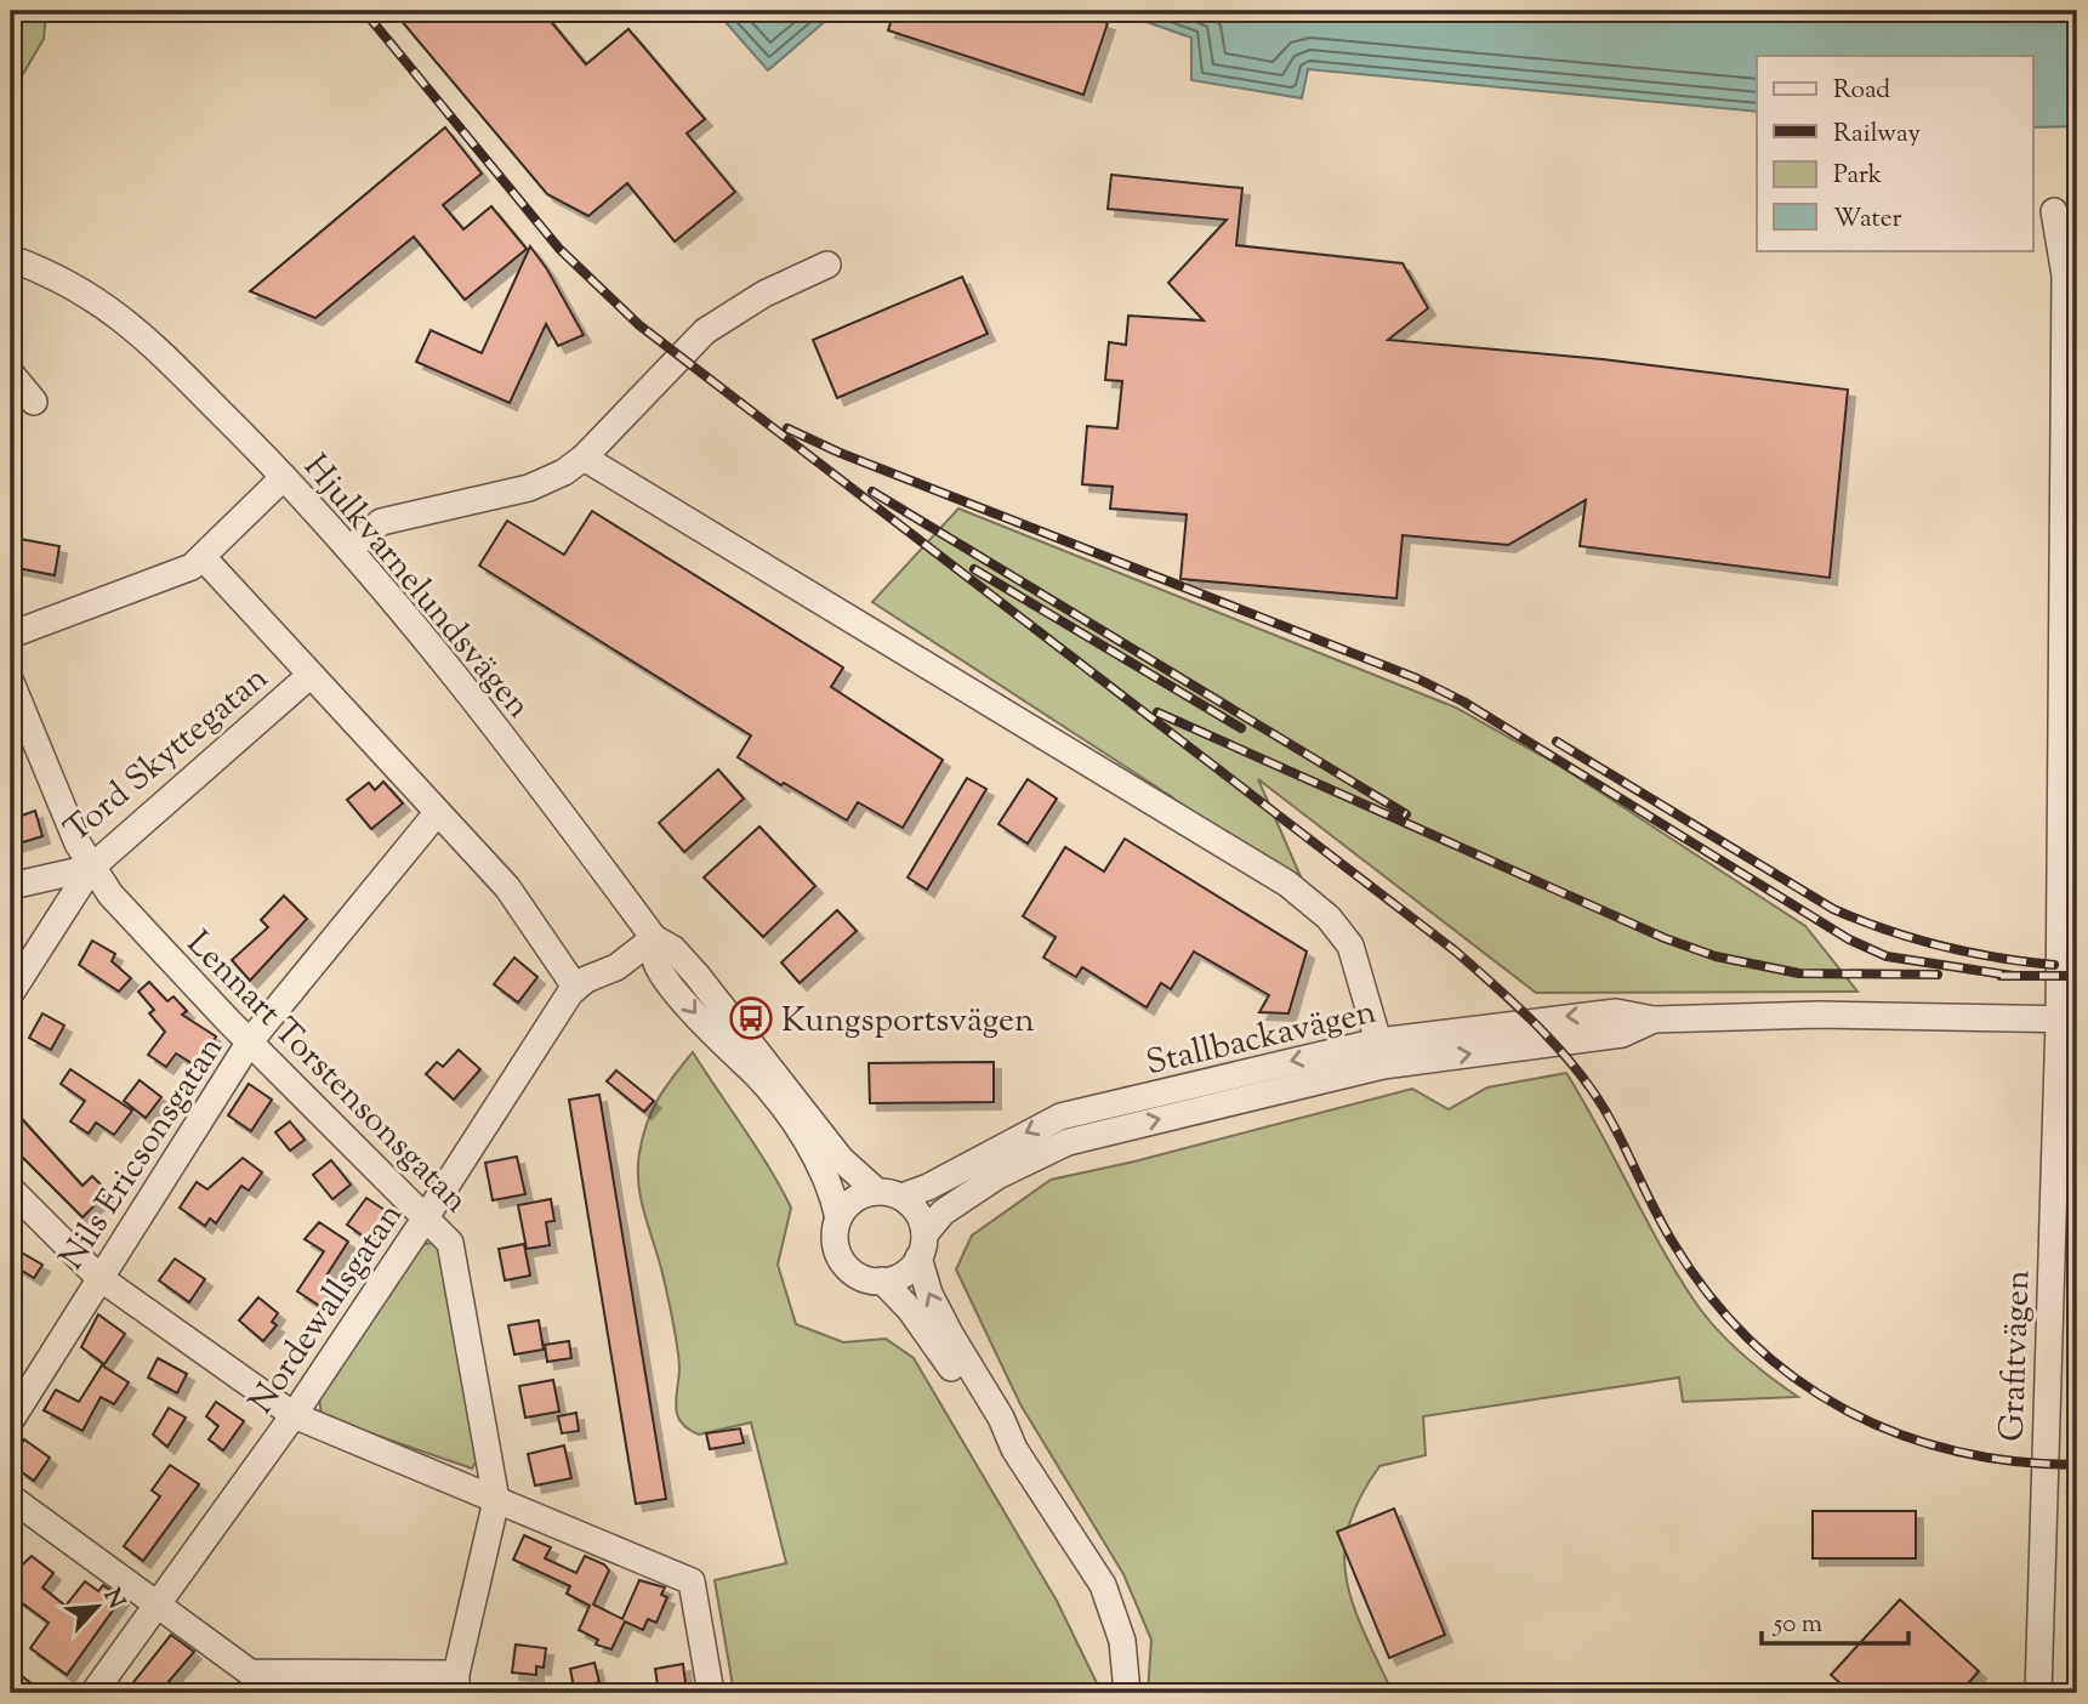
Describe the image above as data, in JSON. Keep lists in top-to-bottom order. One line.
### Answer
{"streets":{"street":["Hjulkvarnelundsvägen","Tord Skyttegatan","Stallbackavägen","Lennart Torstensonsgatan","Nils Ericsonsgatan","Nordewallsgatan","Grafitvägen"]},"crossings":[["Hjulkvarnelundsvägen","Stallbackavägen"],["Tord Skyttegatan","Lennart Torstensonsgatan"],["Stallbackavägen","Grafitvägen"],["Lennart Torstensonsgatan","Nils Ericsonsgatan"],["Lennart Torstensonsgatan","Nordewallsgatan"]],"places":{"bus stop":["Kungsportsvägen"]},"legend":["Road","Railway","Park","Water"],"scale_bar":"50 m","north":"top right"}
